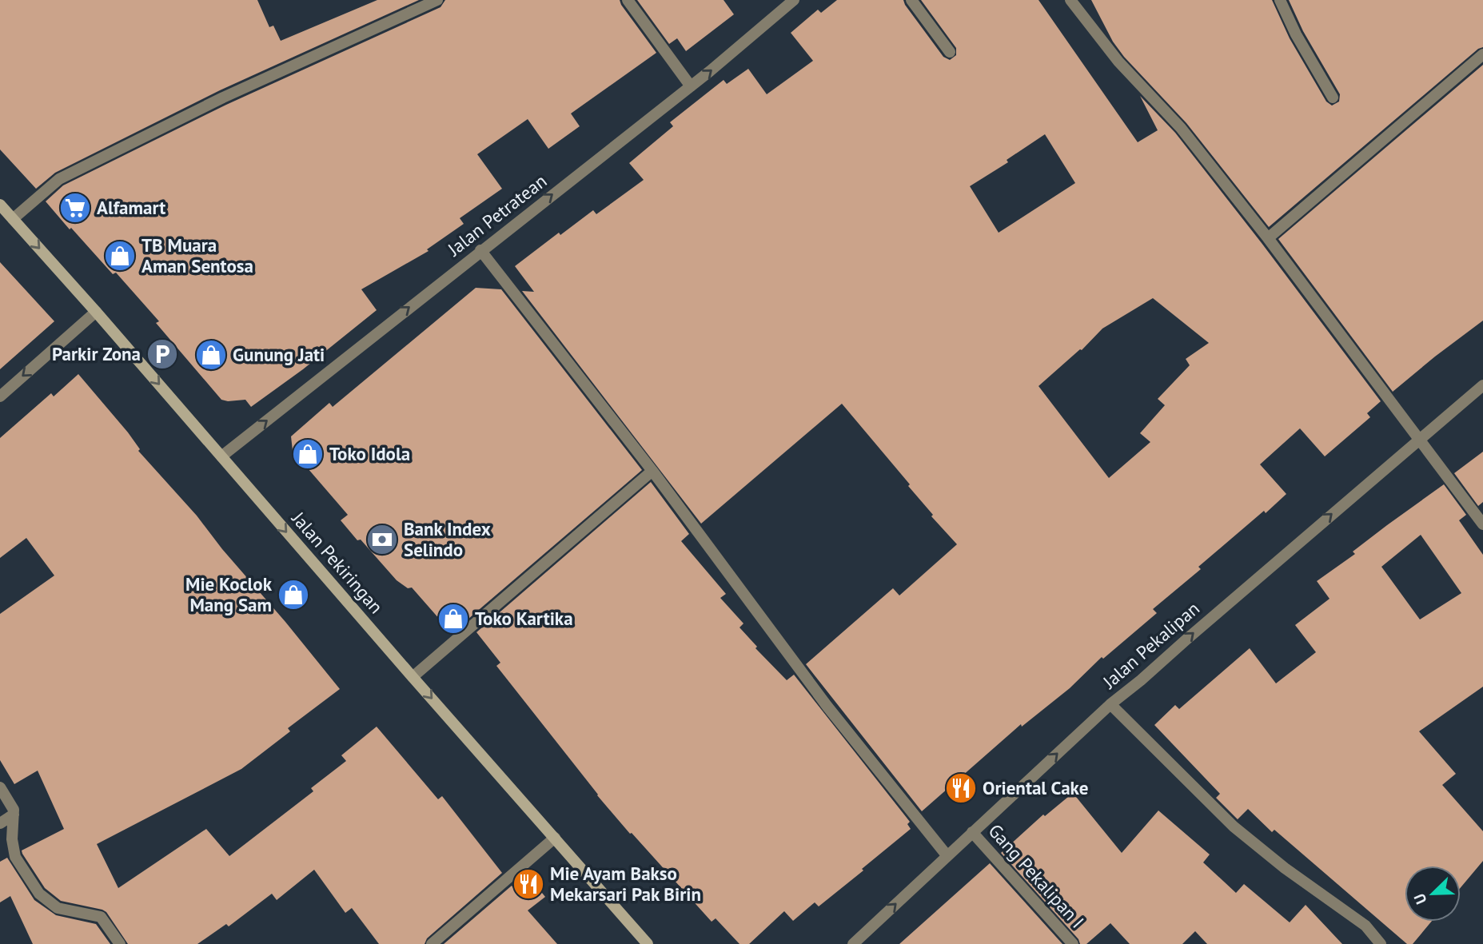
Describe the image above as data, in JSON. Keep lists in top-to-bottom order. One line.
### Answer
{"streets":{"main road":["Jalan Pekiringan"],"street":["Jalan Petratean","Jalan Pekalipan","Gang Pekalipan I"]},"crossings":[["Jalan Petratean","Jalan Pekiringan"],["Jalan Pekalipan","Gang Pekalipan I"]],"one_way":["Jalan Petratean","Jalan Pekiringan","Jalan Pekalipan"],"places":{"supermarket":["Alfamart"],"shop":["TB Muara Aman Sentosa","Gunung Jati","Toko Idola","Mie Koclok Mang Sam","Toko Kartika"],"parking":["Parkir Zona"],"bank":["Bank Index Selindo"],"restaurant":["Oriental Cake","Mie Ayam Bakso Mekarsari Pak Birin"]},"north":"bottom left"}
